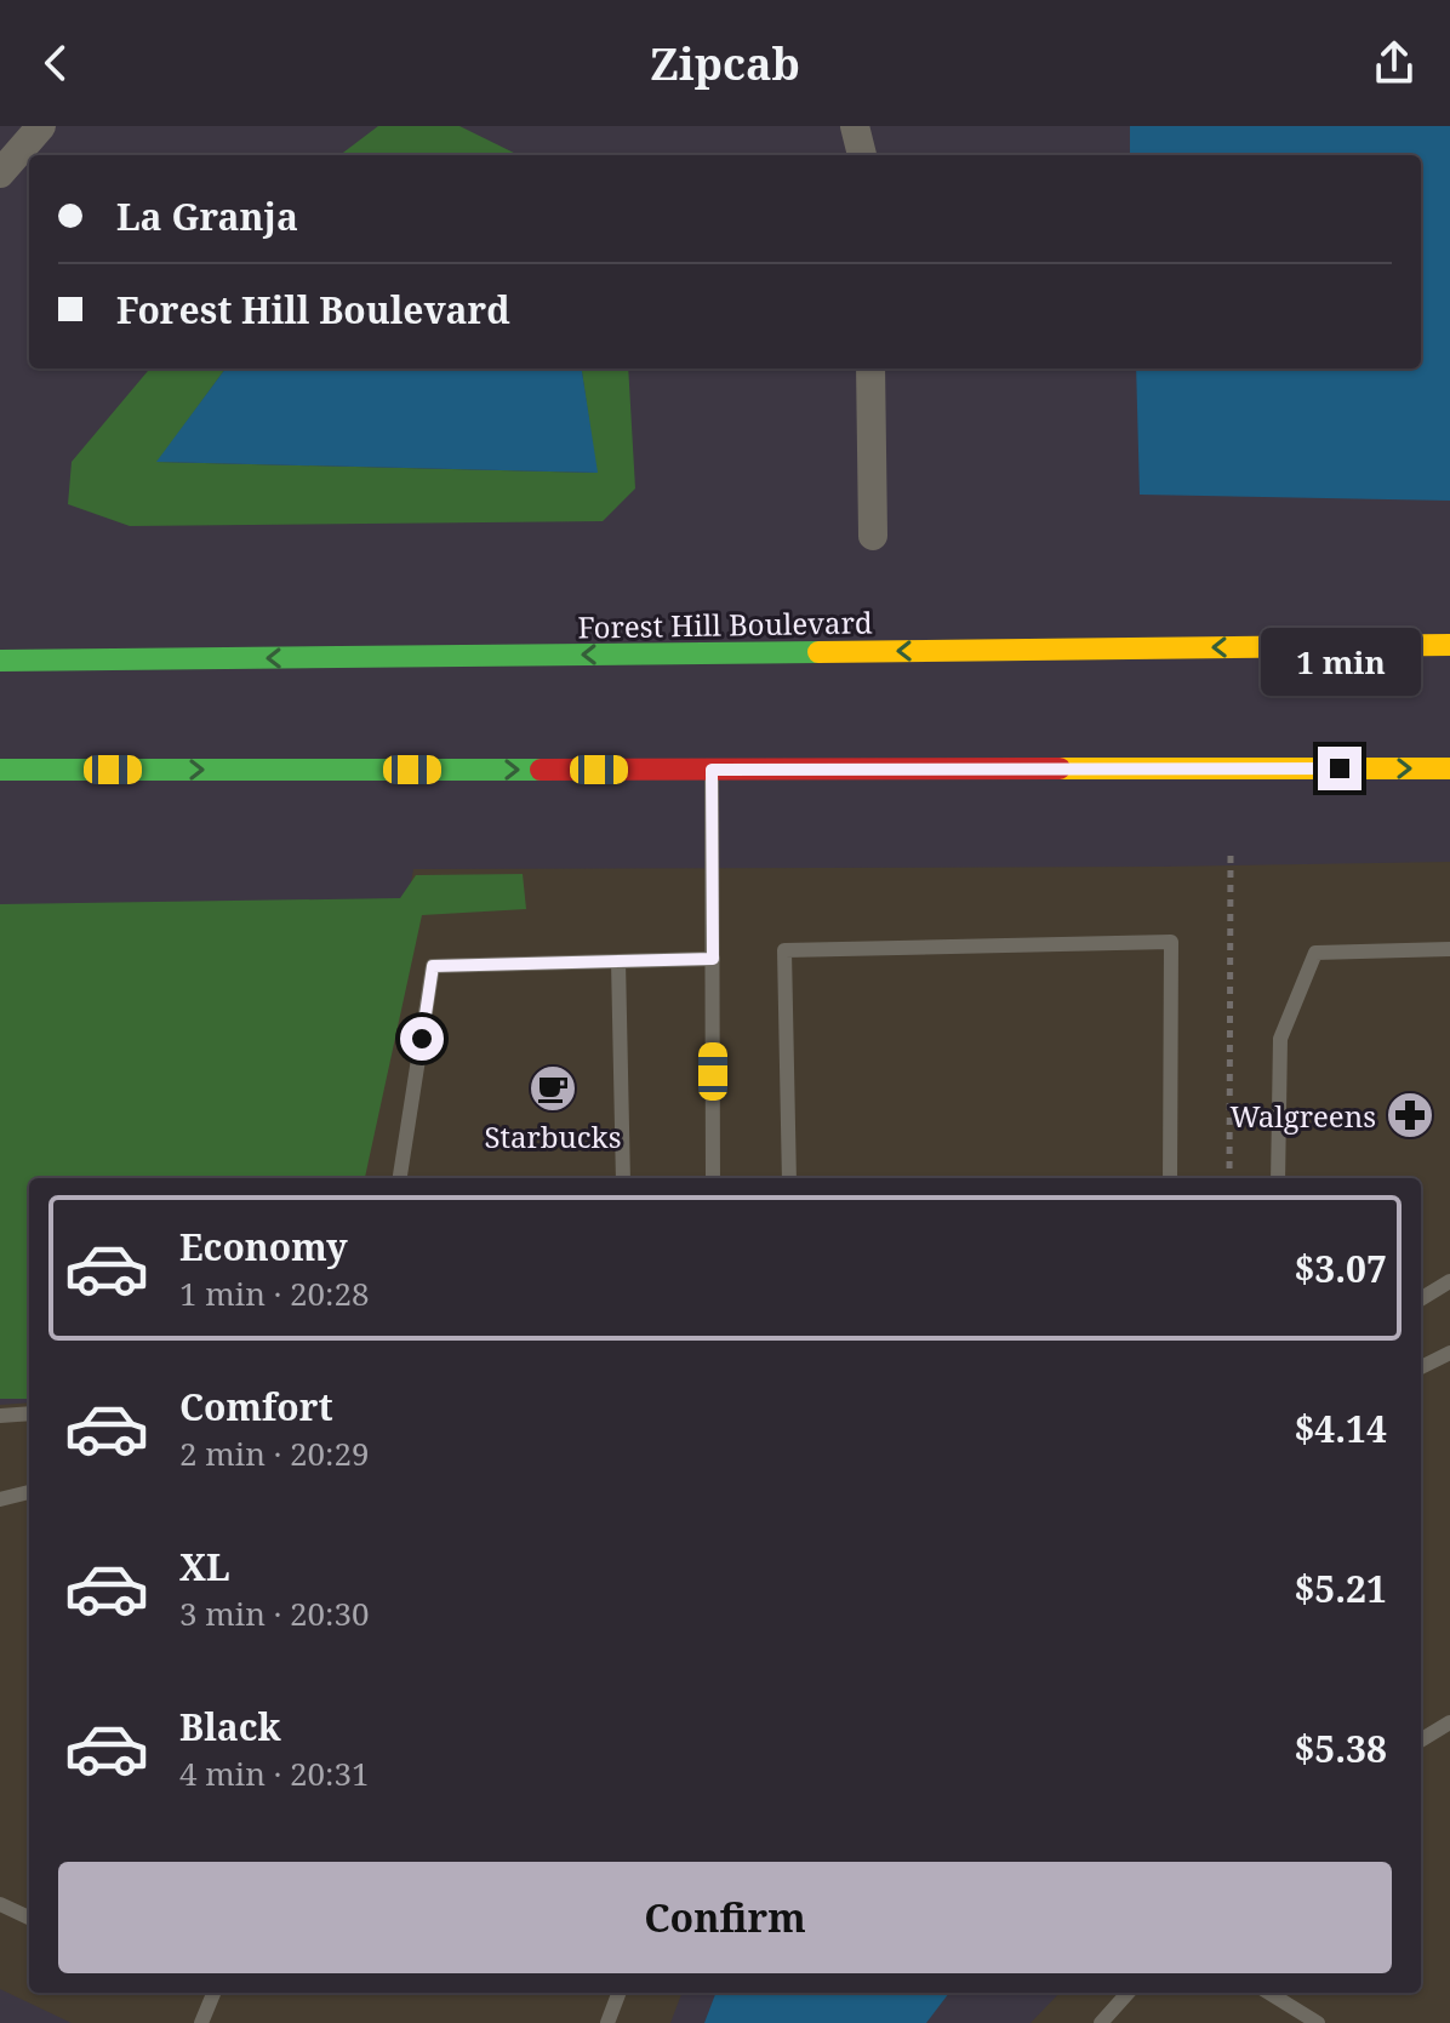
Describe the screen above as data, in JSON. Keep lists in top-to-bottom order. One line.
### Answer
{"streets":{"main road":["Forest Hill Boulevard"]},"places":{"cafe":["Starbucks"],"pharmacy":["Walgreens"]},"page":{"header":"Zipcab","banner":["La Granja","Forest Hill Boulevard"],"bubble":"1 min","list":[{"name":"Economy","note":"1 min · 20:28","value":"$3.07"},{"name":"Comfort","note":"2 min · 20:29","value":"$4.14"},{"name":"XL","note":"3 min · 20:30","value":"$5.21"},{"name":"Black","note":"4 min · 20:31","value":"$5.38"}],"buttons":"Confirm"}}
